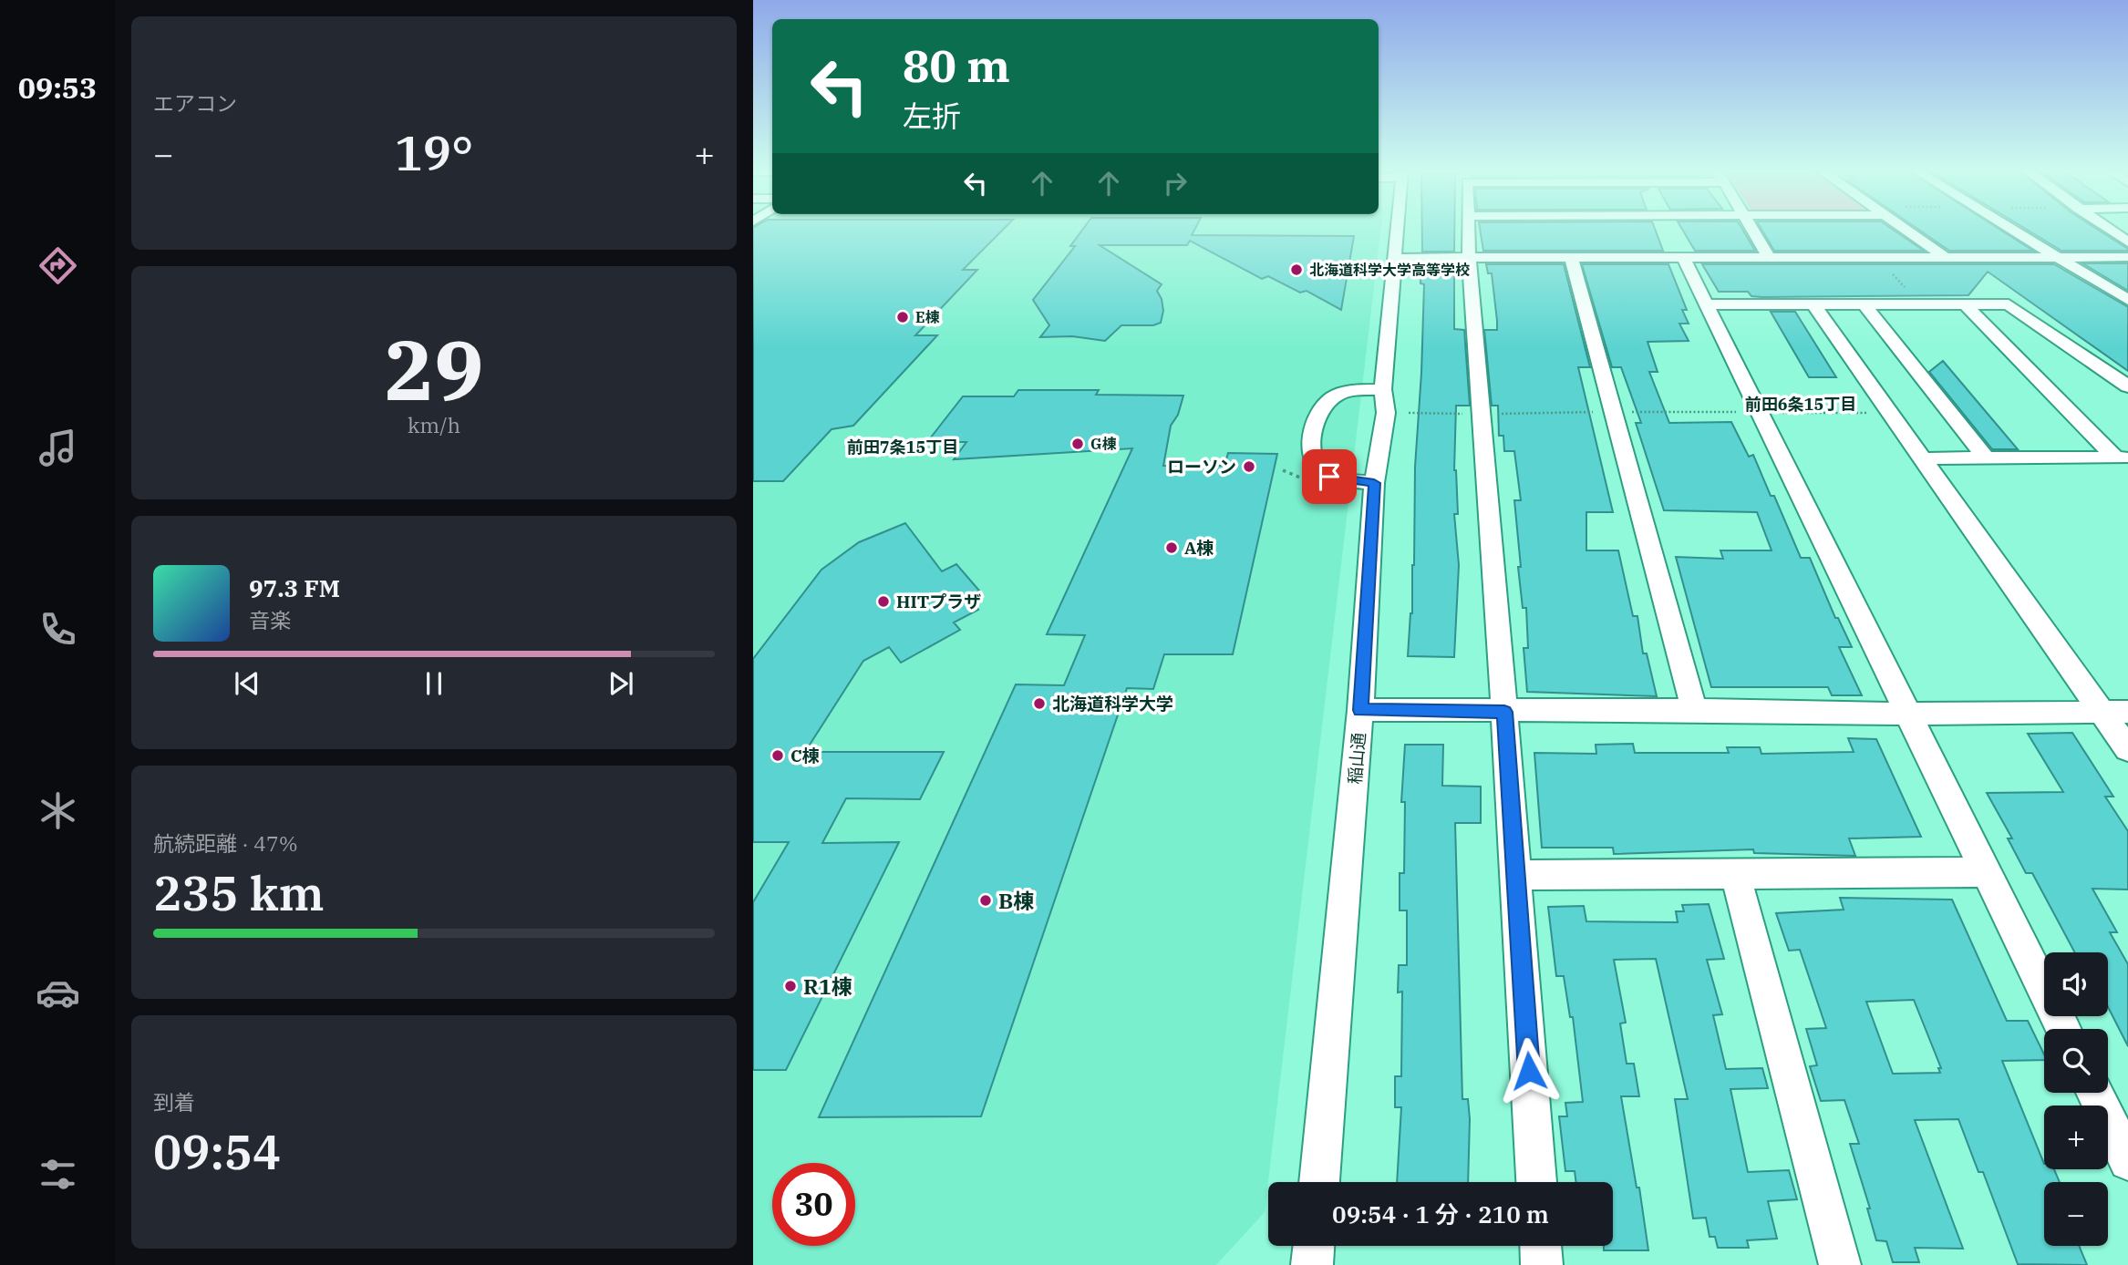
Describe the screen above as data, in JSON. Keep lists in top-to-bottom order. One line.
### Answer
{"streets":{"street":["稲山通"]},"districts":["前田6条15丁目","前田7条15丁目"],"places":["北海道科学大学高等学校","E棟","G棟","ローソン","A棟","HITプラザ","北海道科学大学","C棟","B棟","R1棟"],"page":{"tabs":"09:53","tile":["エアコン",["29","km/h"],["航続距離 · 47%","235 km"],["到着","09:54"]],"turn":["80 m","左折"],"heat":["−","19°","+"],"song":["97.3 FM","音楽"],"map_buttons":["+","−"],"limit":"30","trip":"09:54 · 1 分 · 210 m"}}
